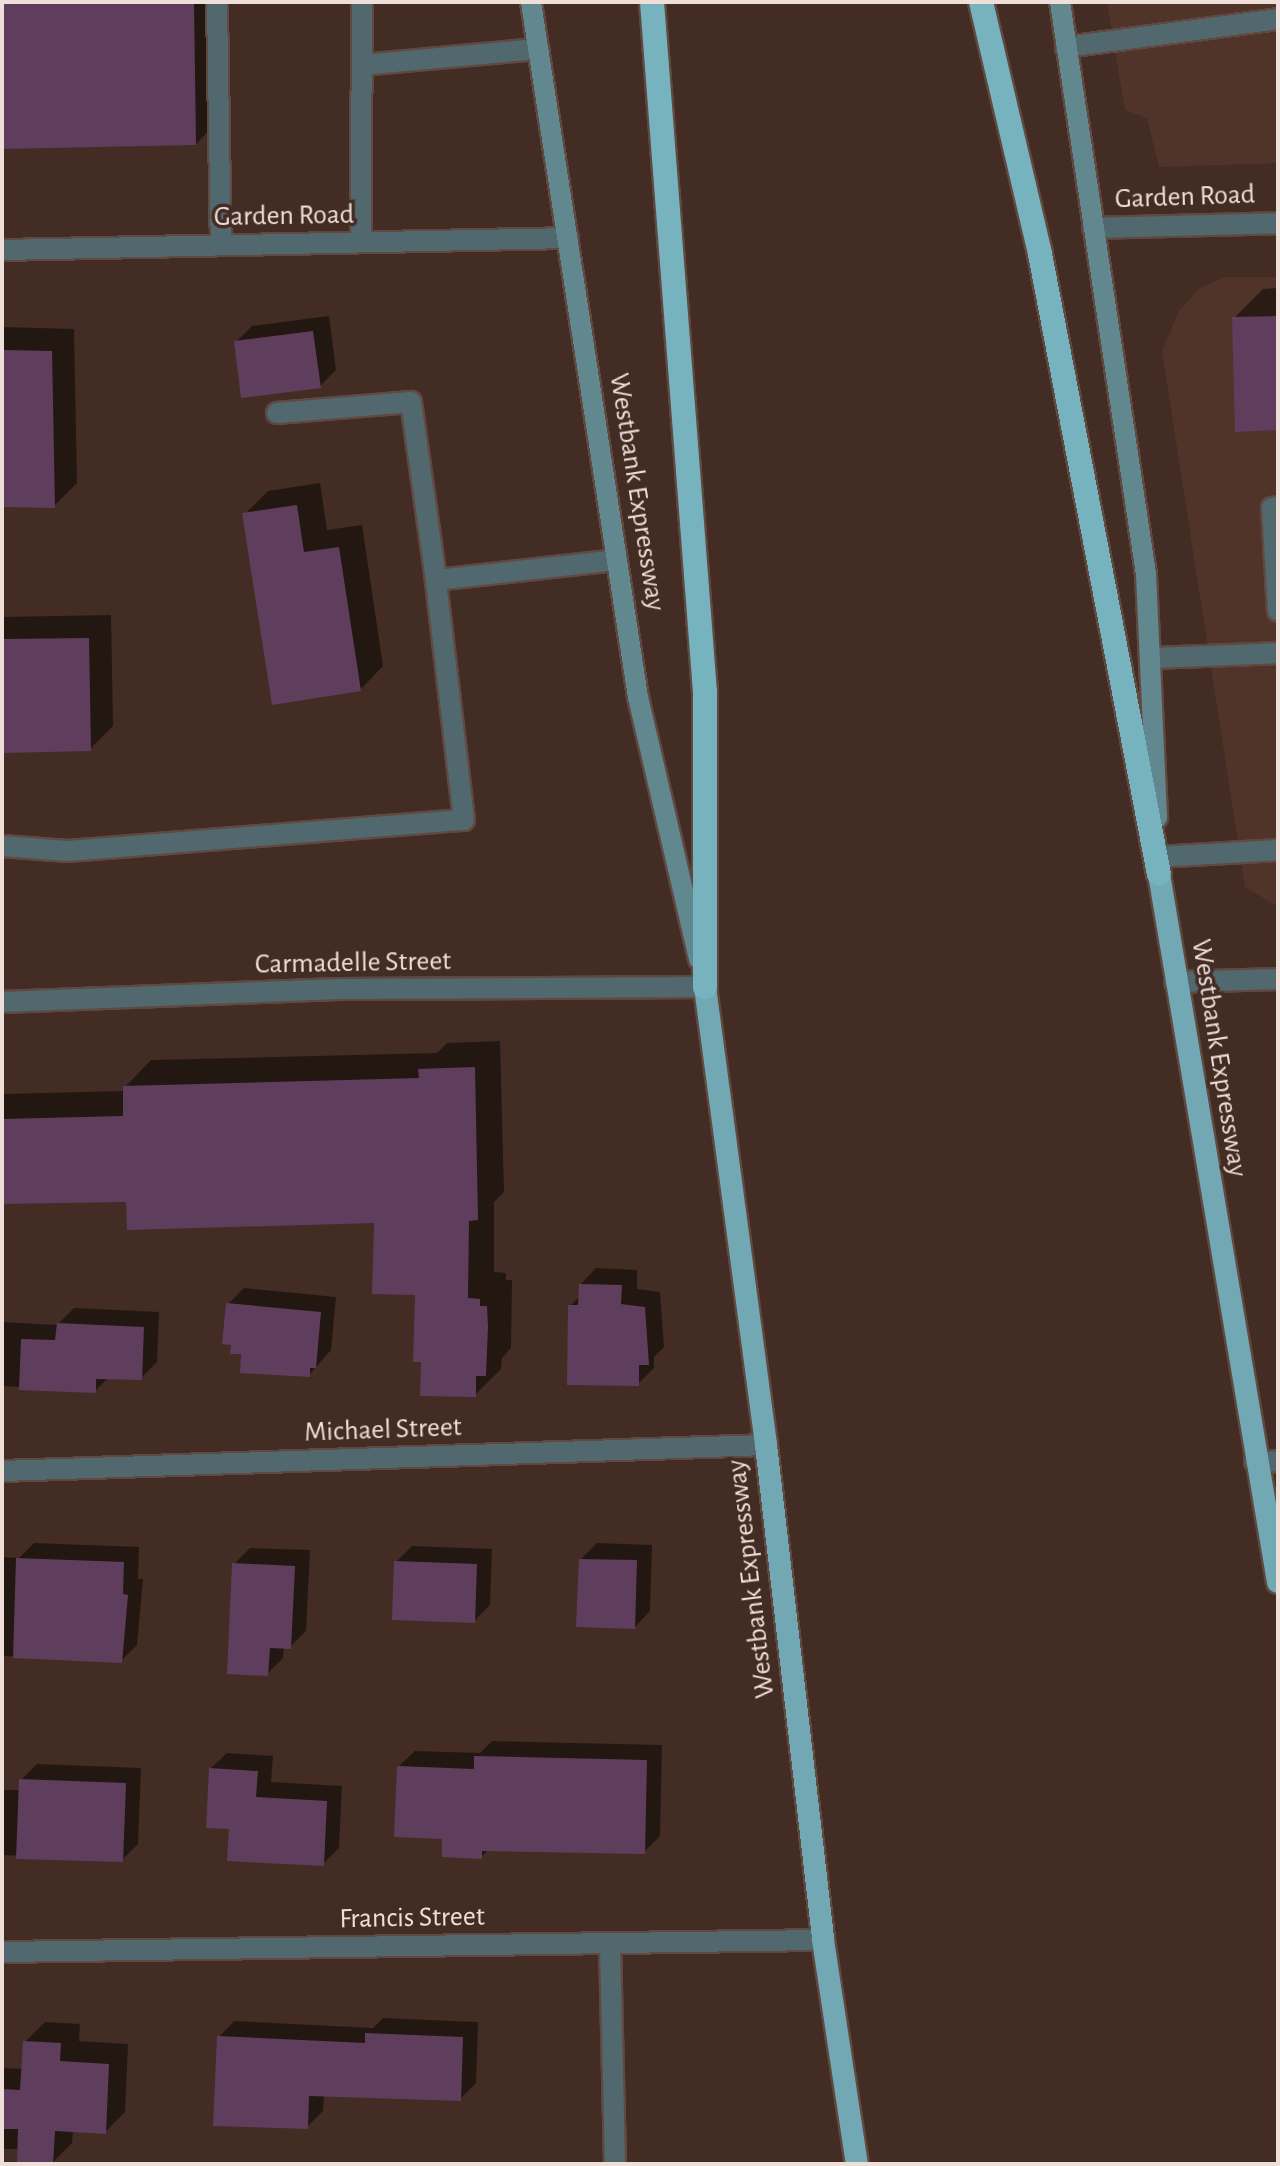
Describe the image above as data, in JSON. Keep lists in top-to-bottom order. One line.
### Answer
{"streets":{"highway":["Westbank Expressway"],"street":["Garden Road","Carmadelle Street","Michael Street","Francis Street"]},"crossings":[["Garden Road","Westbank Expressway"],["Westbank Expressway","Carmadelle Street"],["Westbank Expressway","Michael Street"],["Westbank Expressway","Francis Street"]]}
